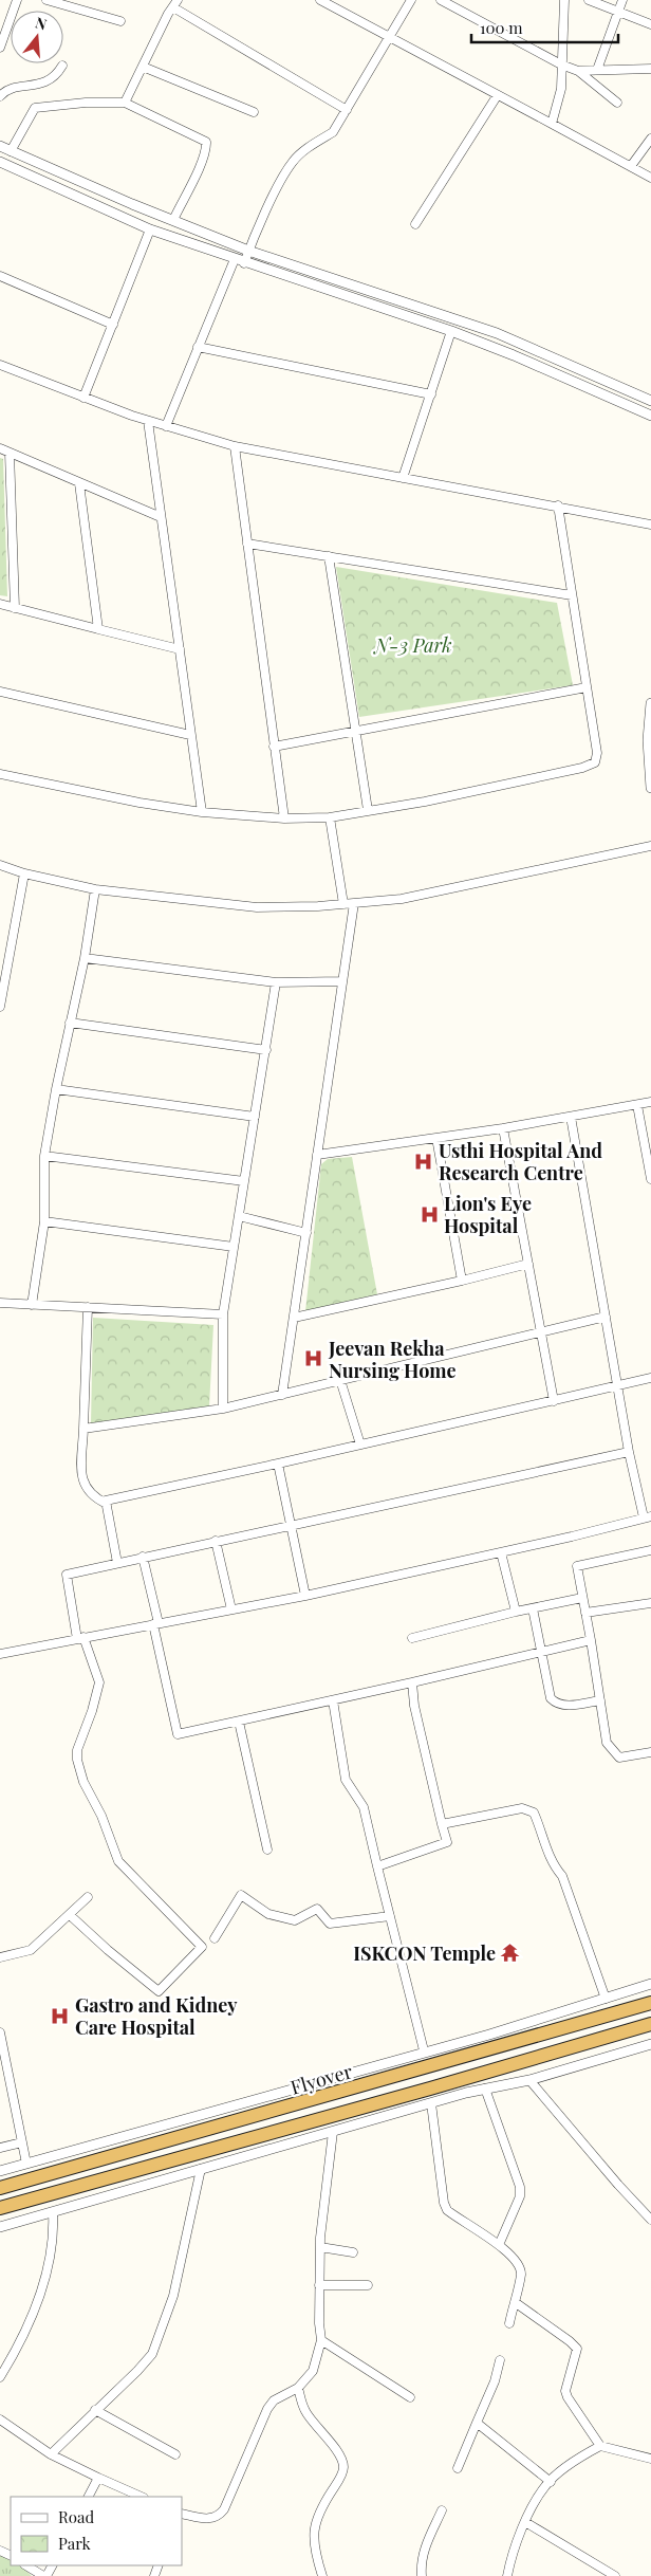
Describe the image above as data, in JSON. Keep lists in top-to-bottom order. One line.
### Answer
{"streets":{"highway":["Flyover"]},"parks":["N-3 Park"],"places":{"hospital":["Usthi Hospital And Research Centre","Lion's Eye Hospital","Jeevan Rekha Nursing Home","Gastro and Kidney Care Hospital"],"temple":["ISKCON Temple"]},"legend":["Road","Park"],"scale_bar":"100 m","north":"top"}
